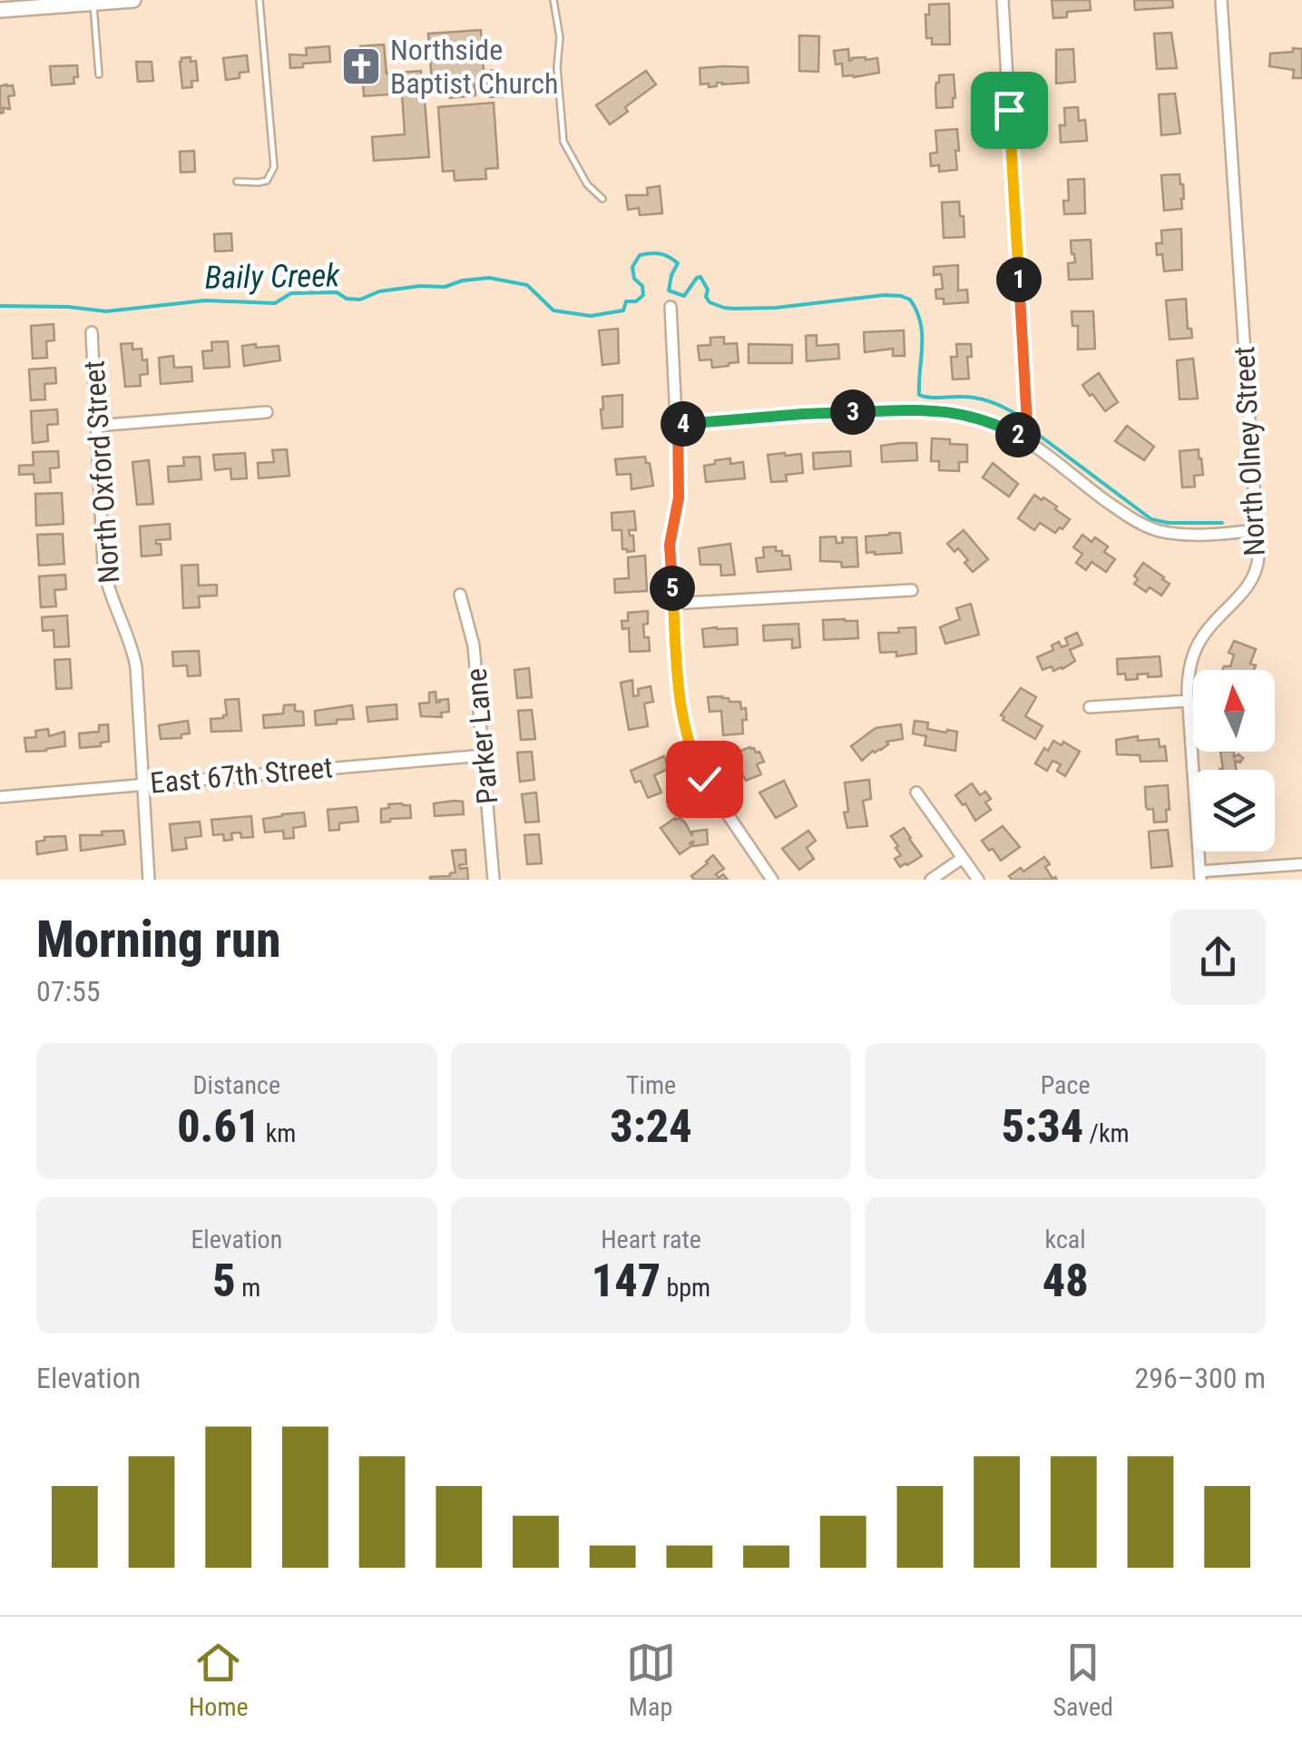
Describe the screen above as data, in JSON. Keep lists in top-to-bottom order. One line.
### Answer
{"streets":{"street":["North Olney Street","North Oxford Street","Parker Lane","East 67th Street"]},"crossings":[["North Oxford Street","East 67th Street"],["Parker Lane","East 67th Street"]],"water":["Baily Creek"],"places":{"church":["Northside Baptist Church"]},"north":"top","page":{"pins":["1","3","4","2","5"],"heading":["Morning run","07:55"],"stats":[["Distance","0.61 km"],["Time","3:24"],["Pace","5:34 /km"],["Elevation","5 m"],["Heart rate","147 bpm"],["kcal","48"]],"chart":["Elevation","296–300 m"],"tabs":["Home","Map","Saved"]}}
